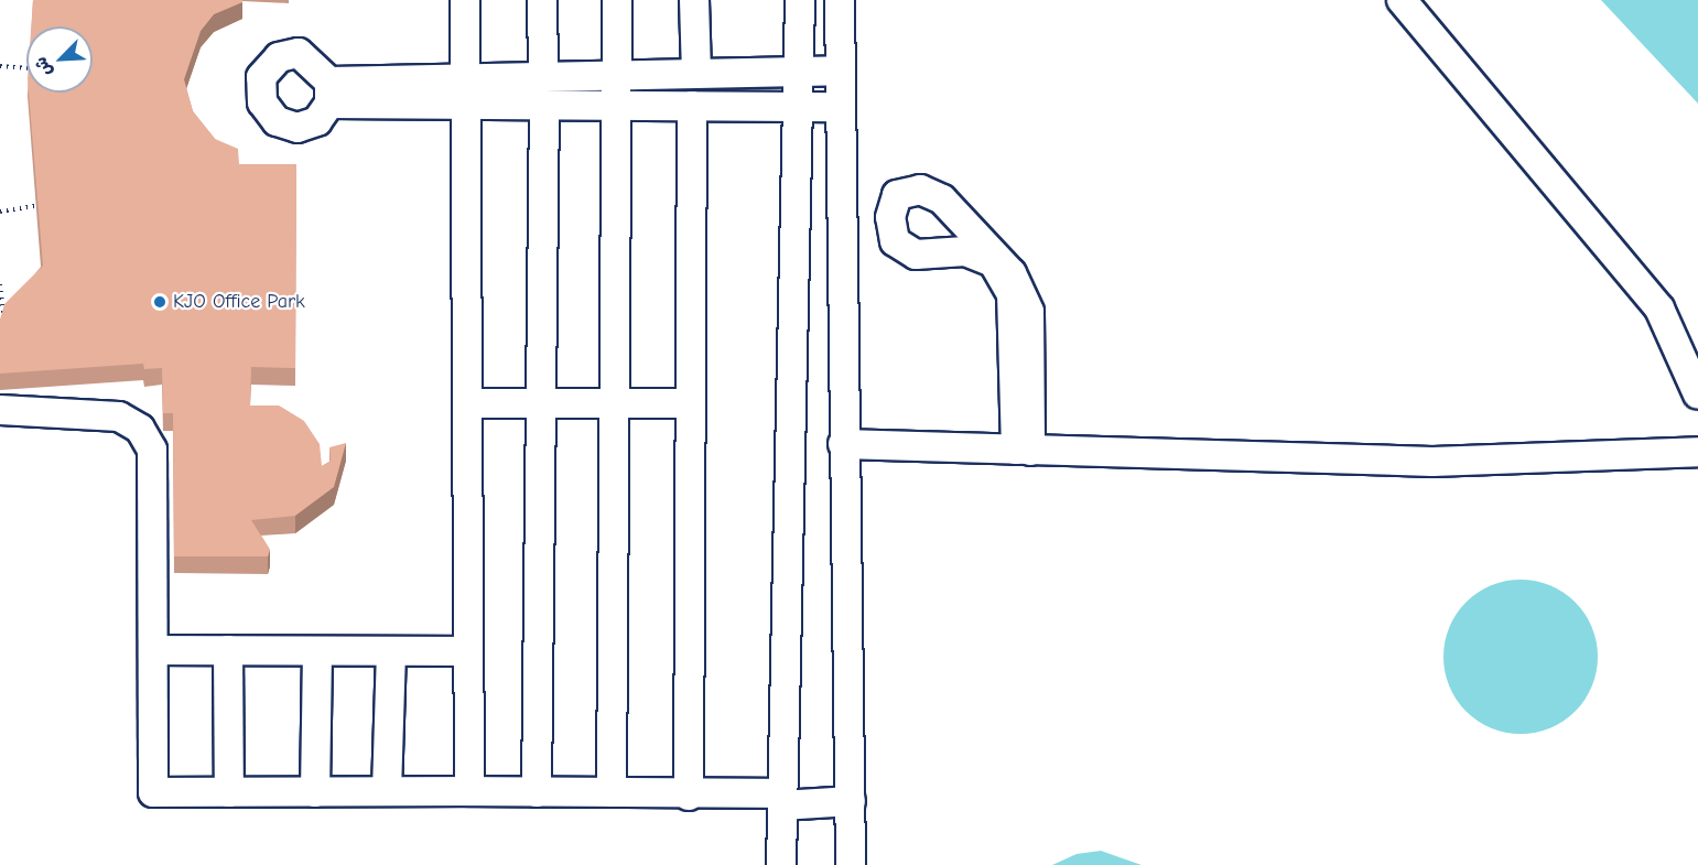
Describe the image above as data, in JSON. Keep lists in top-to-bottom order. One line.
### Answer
{"places":["KJO Office Park"],"north":"bottom left"}
